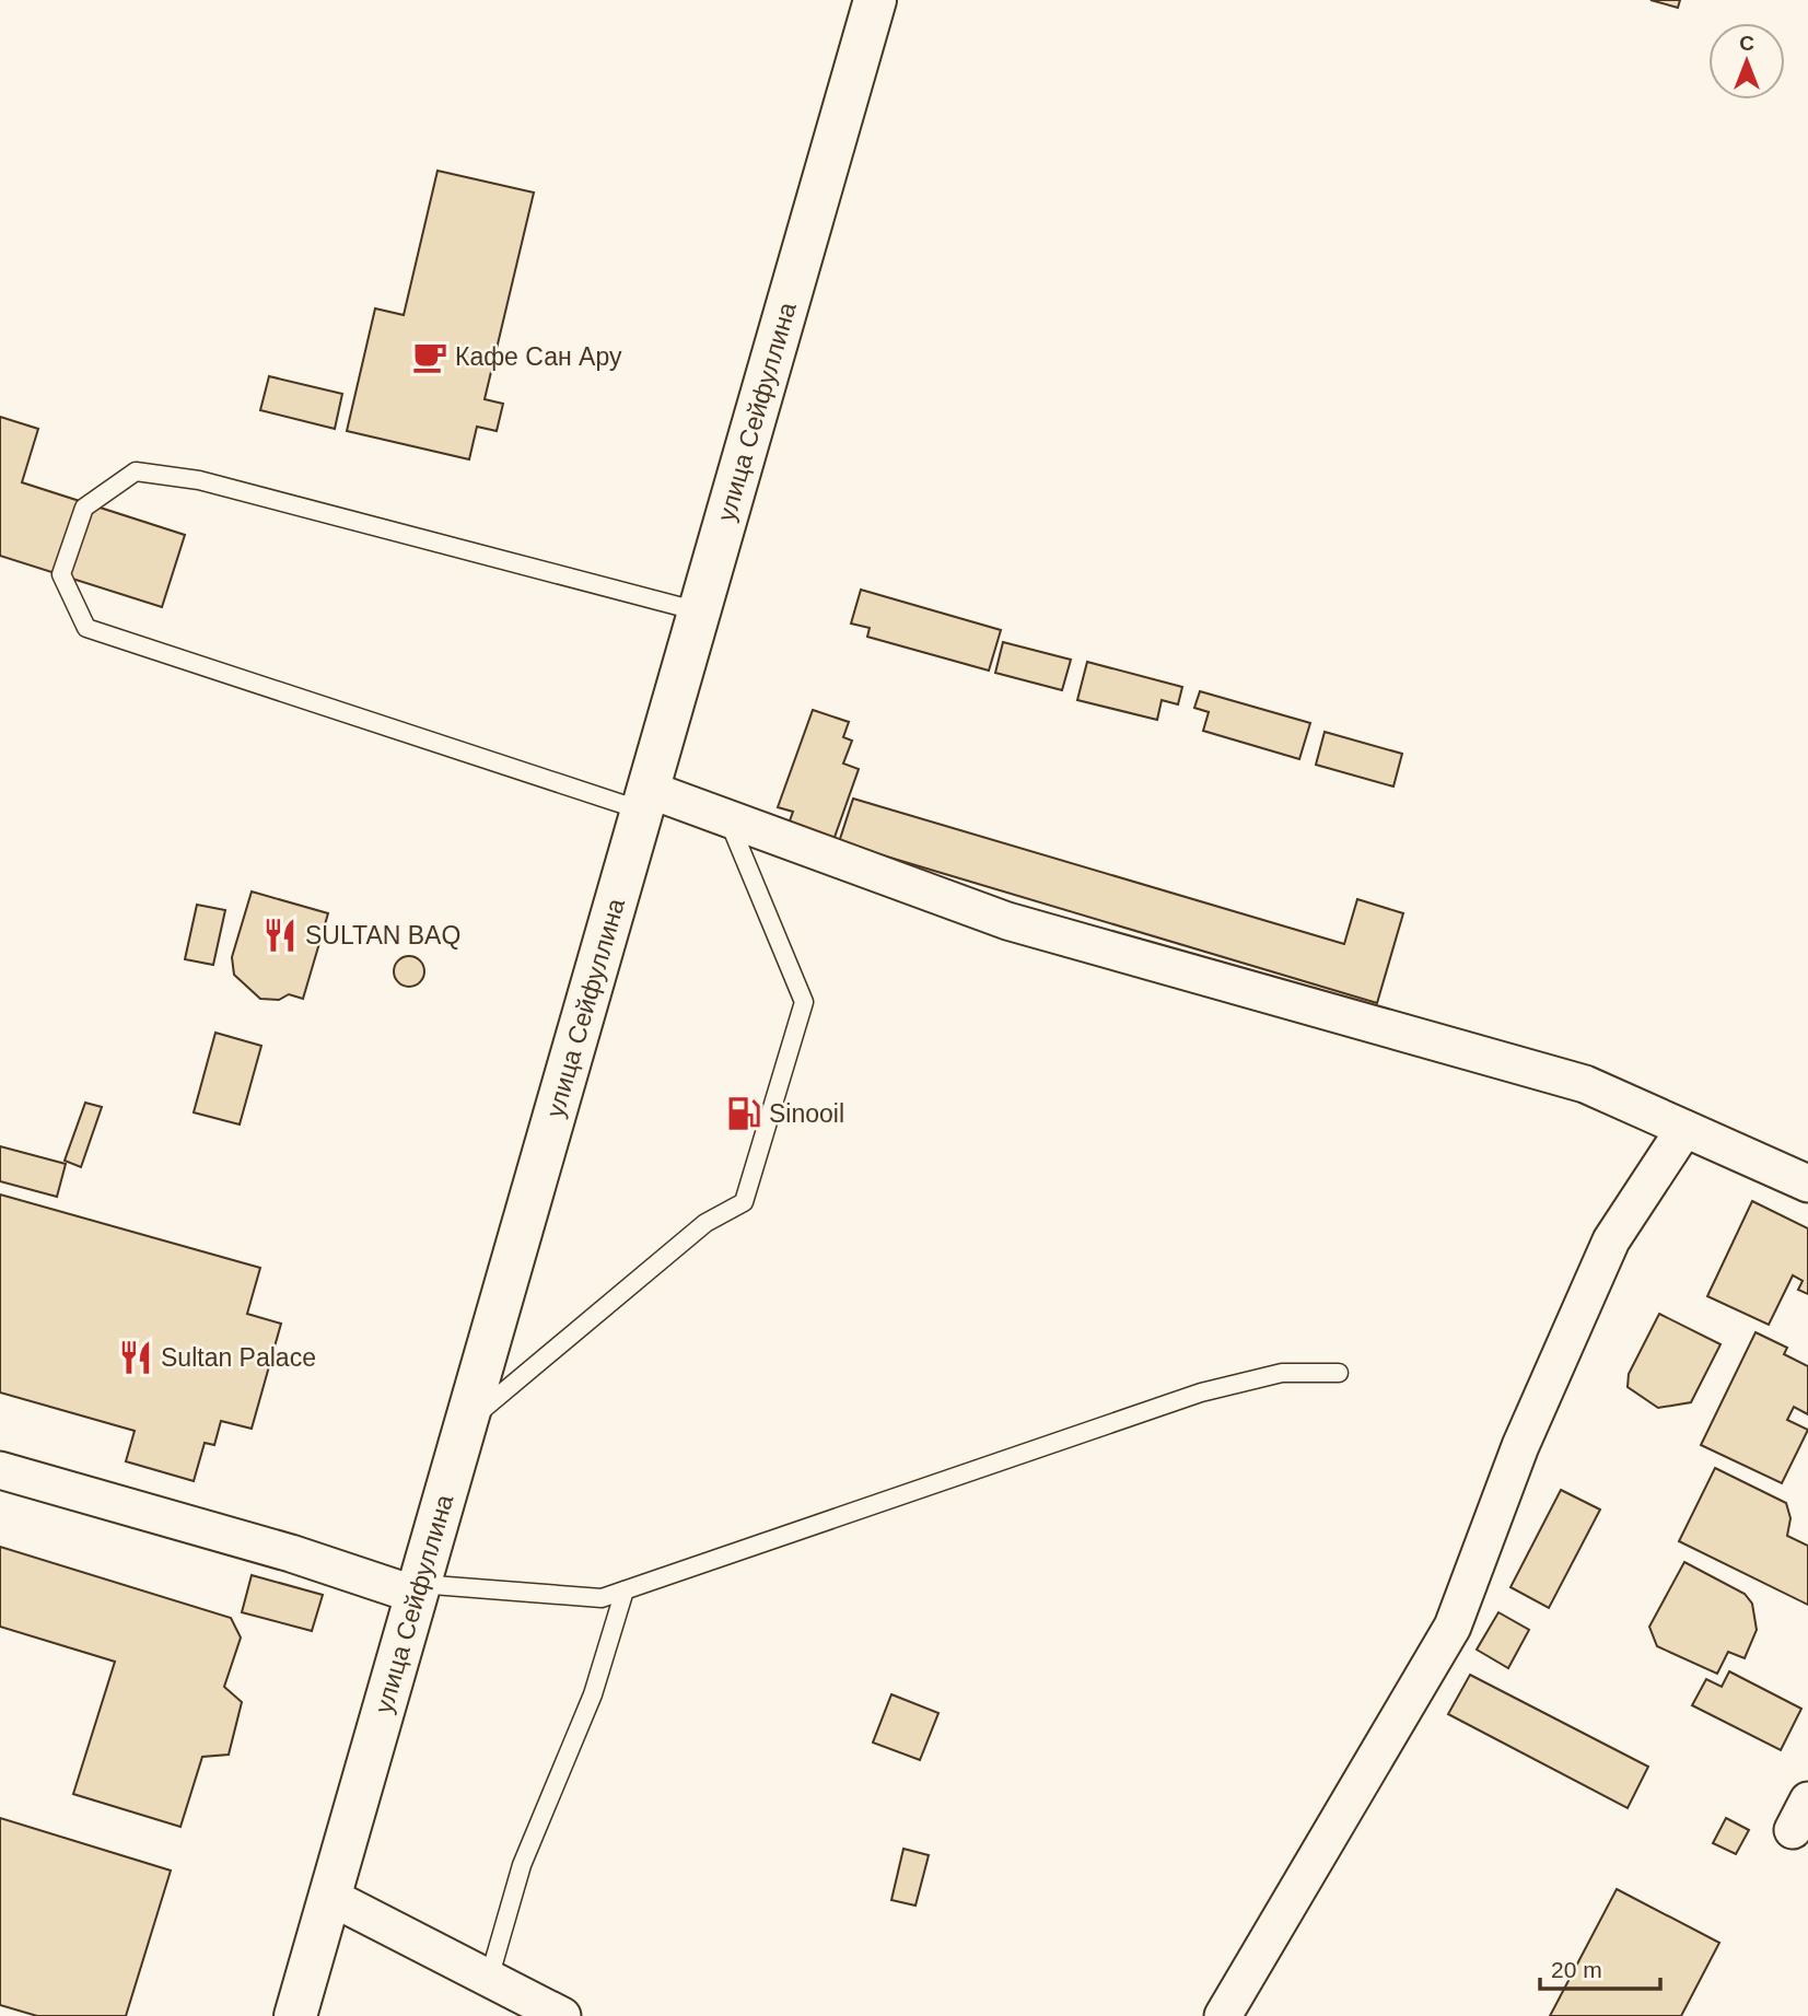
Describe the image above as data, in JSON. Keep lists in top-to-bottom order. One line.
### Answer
{"streets":{"main road":["улица Сейфуллина"]},"places":{"cafe":["Кафе Сан Ару"],"restaurant":["SULTAN BAQ","Sultan Palace"],"fuel station":["Sinooil"]},"scale_bar":"20 m","north":"top"}
